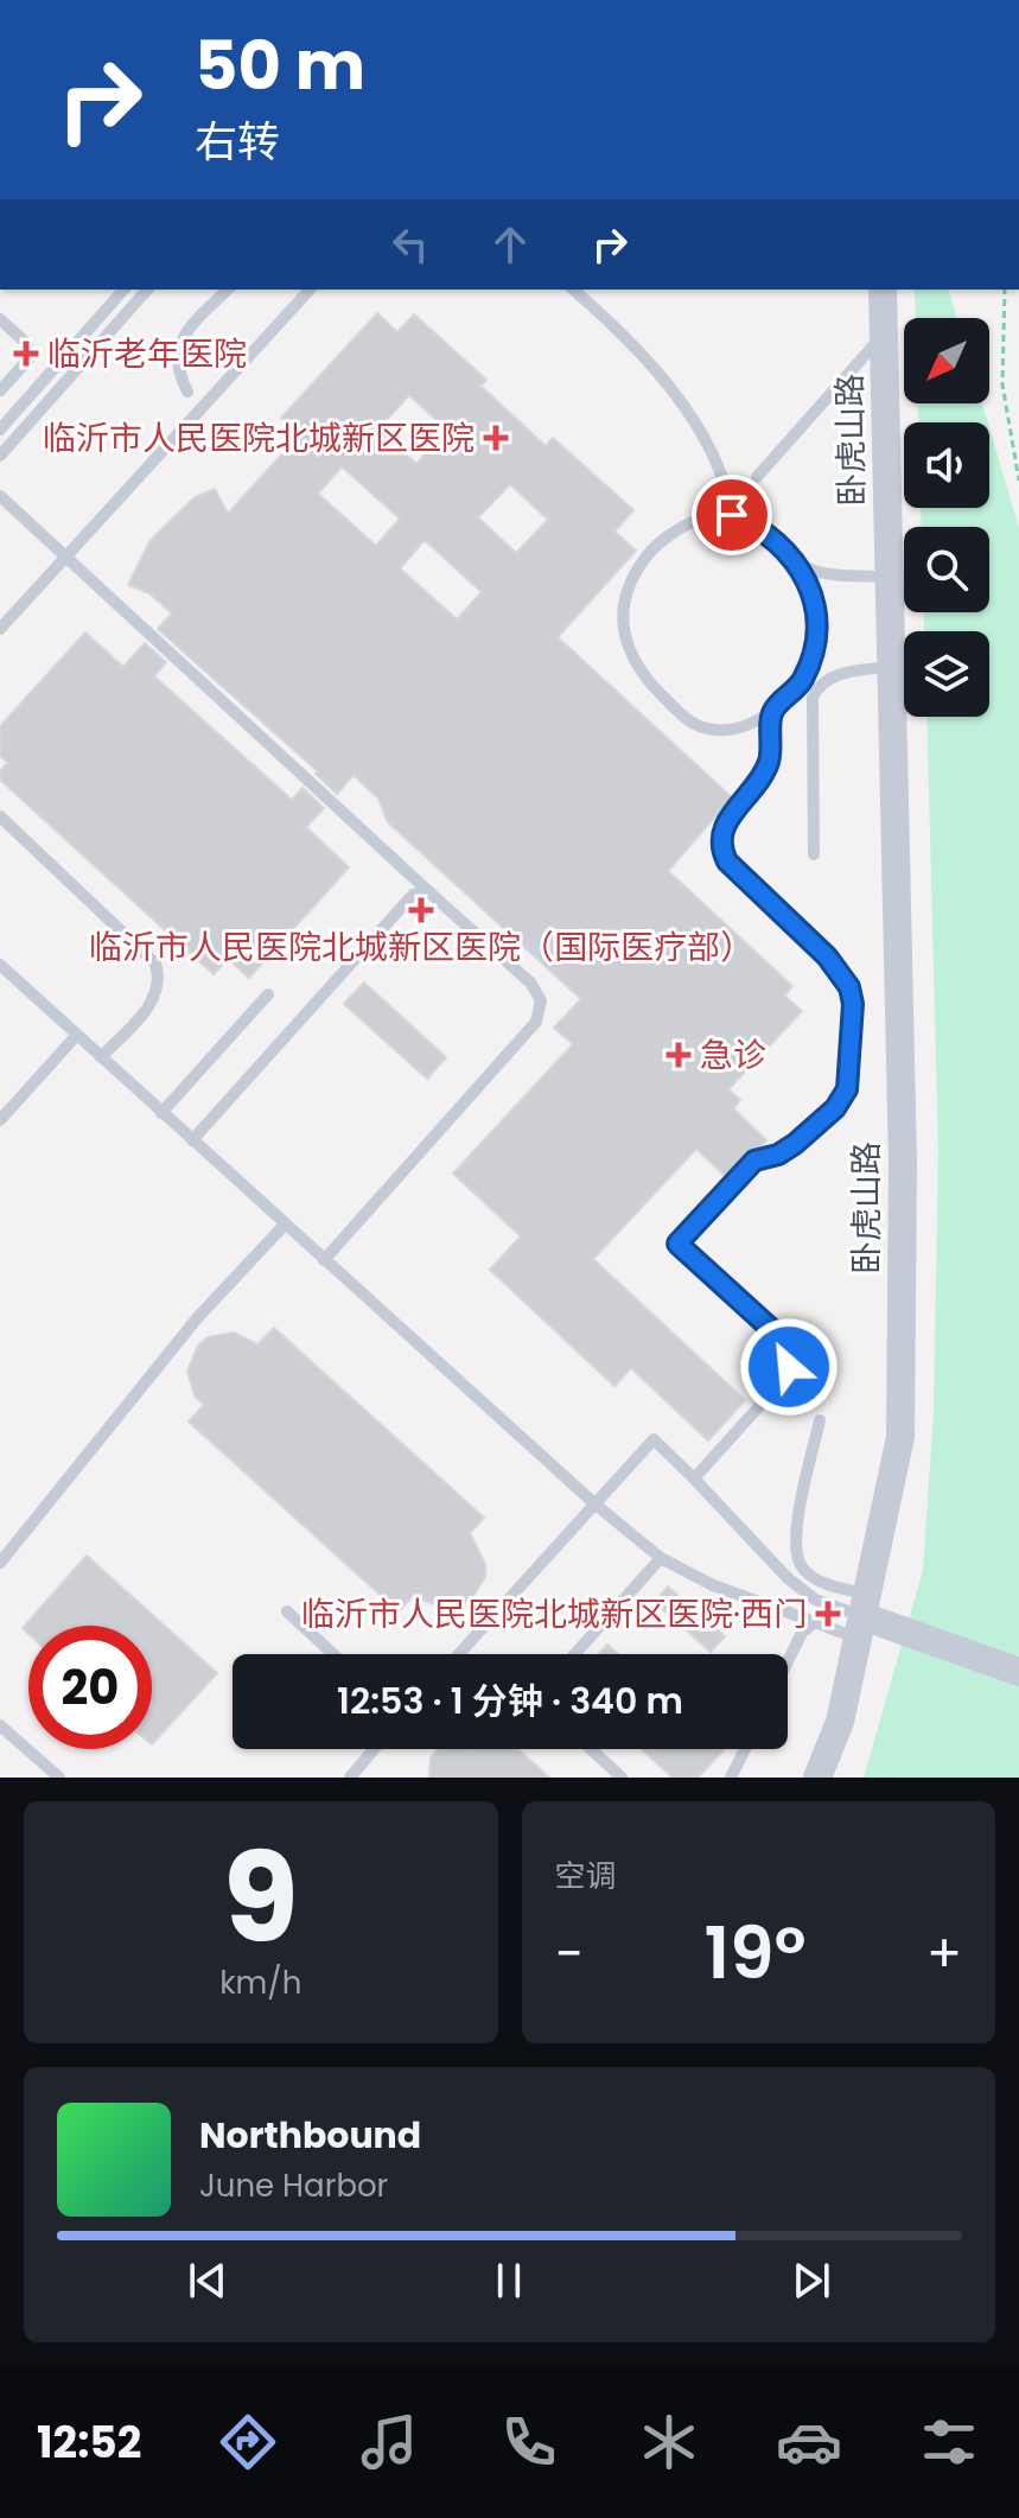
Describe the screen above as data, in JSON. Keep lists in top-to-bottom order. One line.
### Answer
{"streets":{"street":["卧虎山路"]},"places":{"health":["临沂老年医院","临沂市人民医院北城新区医院","临沂市人民医院北城新区医院（国际医疗部）","急诊","临沂市人民医院北城新区医院·西门"]},"north":"bottom left","page":{"turn":["50 m","右转"],"limit":"20","trip":"12:53 · 1 分钟 · 340 m","tile":[["9","km/h"],"空调"],"heat":["−","19°","+"],"song":["Northbound","June Harbor"],"tabs":"12:52"}}
